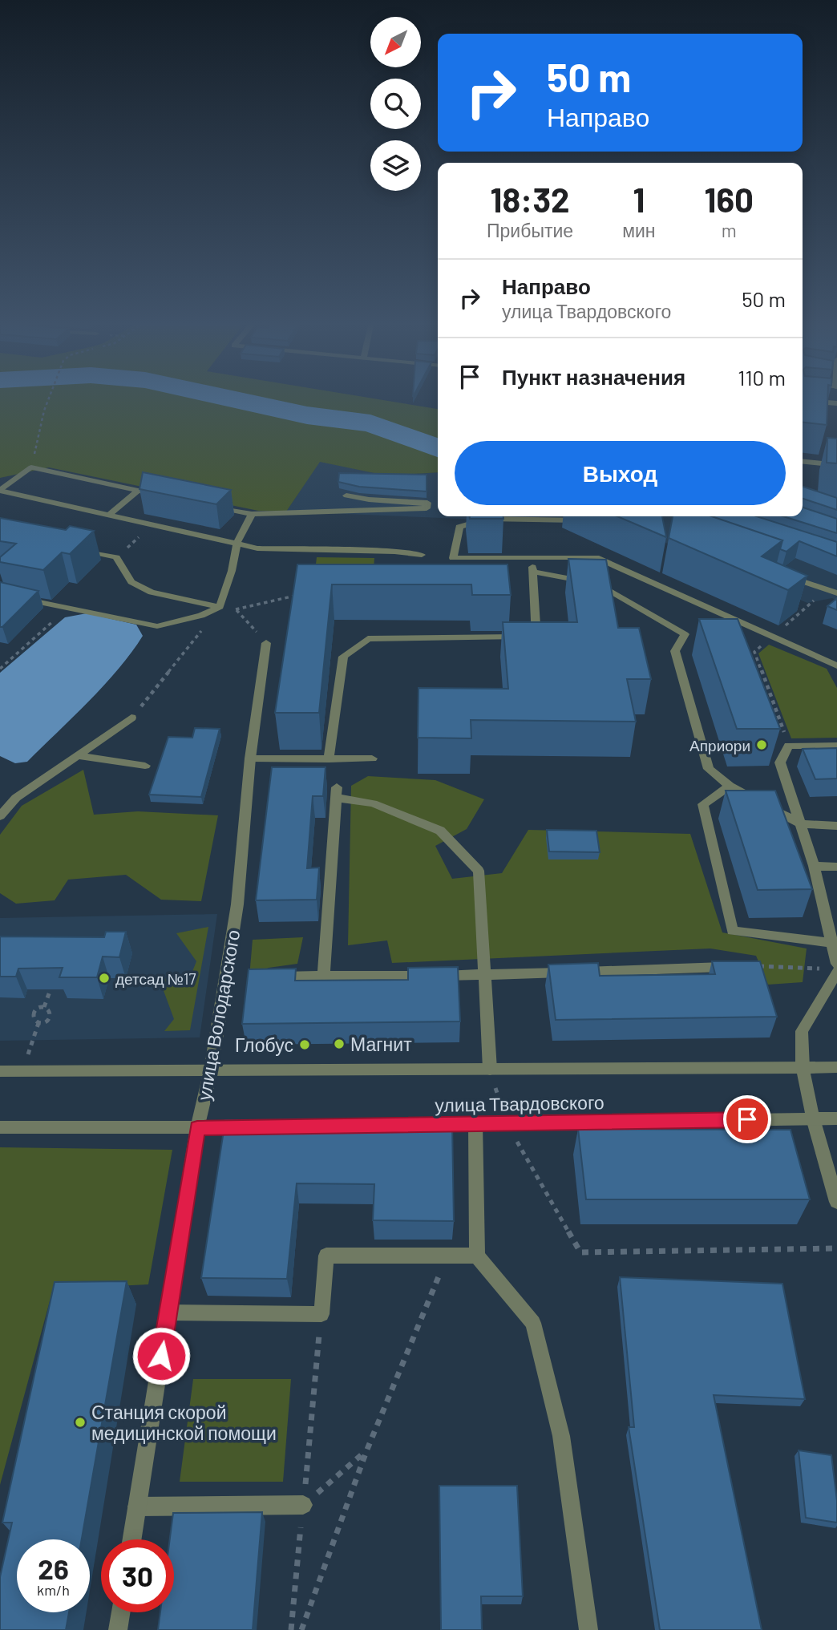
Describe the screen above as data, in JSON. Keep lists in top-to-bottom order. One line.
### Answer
{"streets":{"street":["улица Володарского","улица Твардовского"]},"crossings":[["улица Володарского","улица Твардовского"]],"places":["Априори","детсад №17","Магнит","Глобус","Станция скорой медицинской помощи"],"north":"bottom left","page":{"turn":["50 m","Направо"],"eta":["18:32","Прибытие","1","мин","160","m"],"list":[{"name":"Направо","note":"улица Твардовского","value":"50 m"},{"name":"Пункт назначения","value":"110 m"}],"buttons":"Выход","speed":"26 km/h","limit":"30"}}
